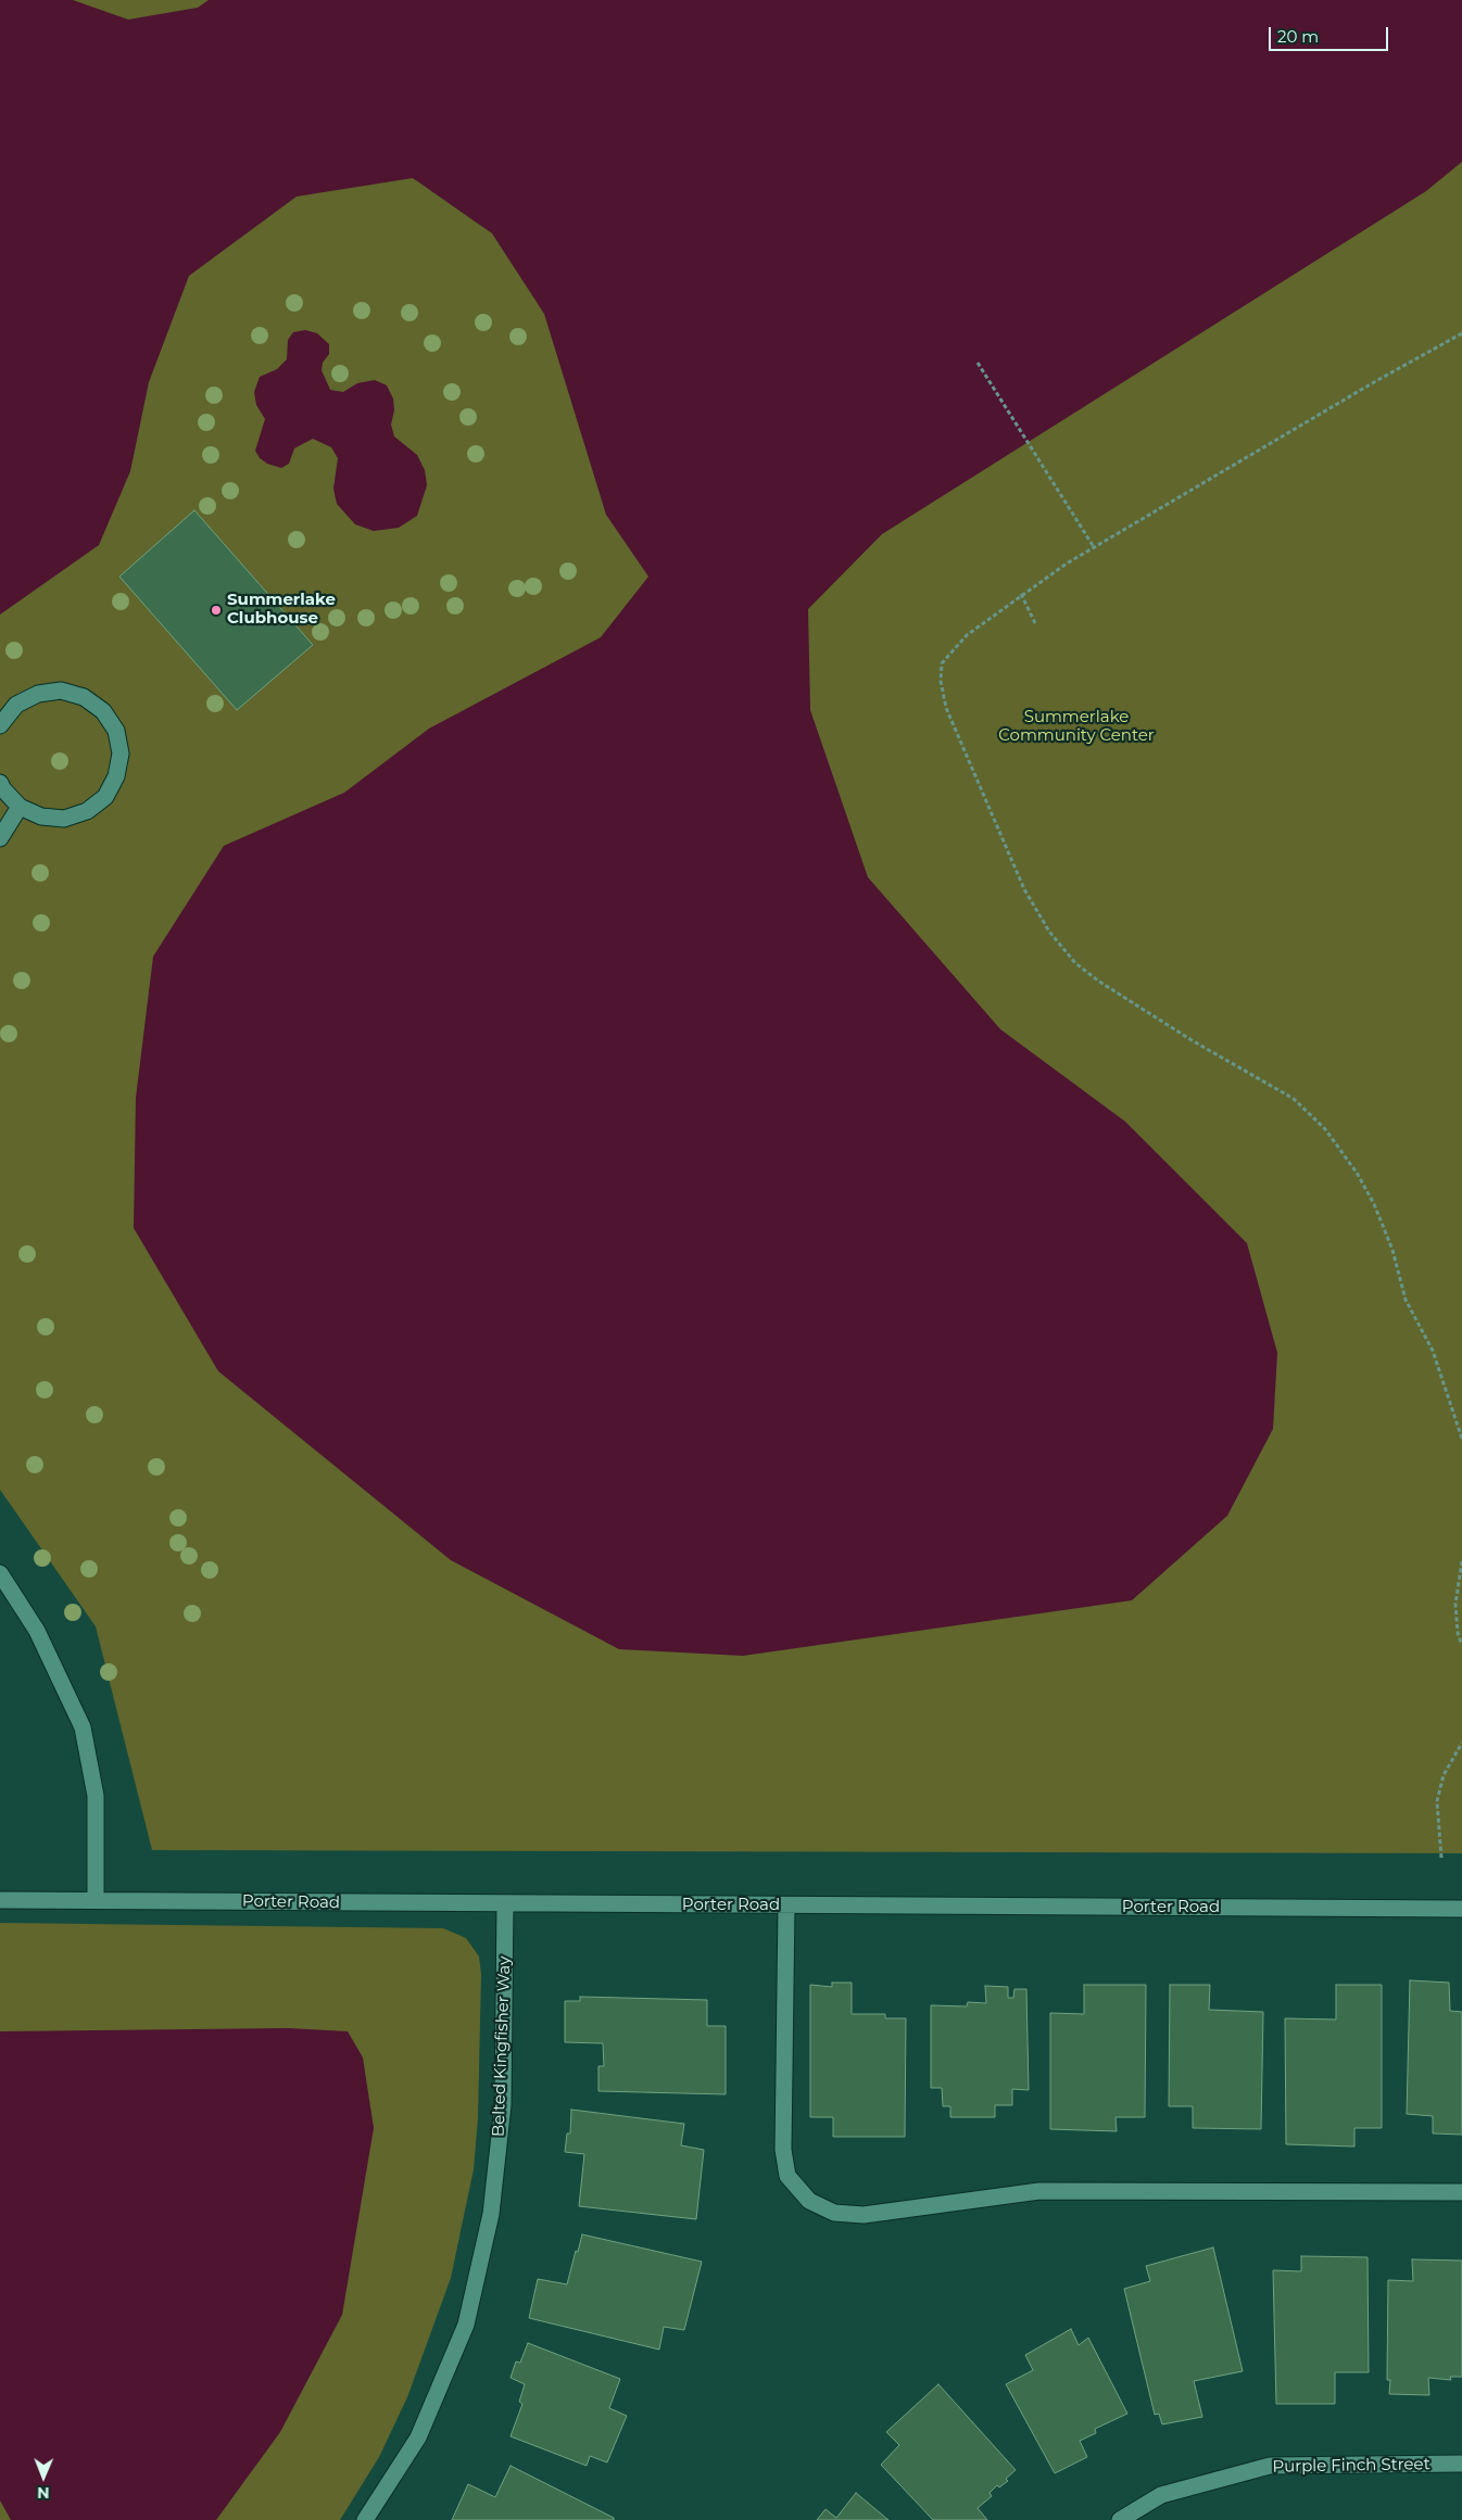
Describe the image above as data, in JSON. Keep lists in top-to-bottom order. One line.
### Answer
{"streets":{"street":["Porter Road","Belted Kingfisher Way","Purple Finch Street"]},"crossings":[["Porter Road","Belted Kingfisher Way"]],"parks":["Summerlake Community Center"],"places":["Summerlake Clubhouse"],"scale_bar":"20 m","north":"bottom"}
